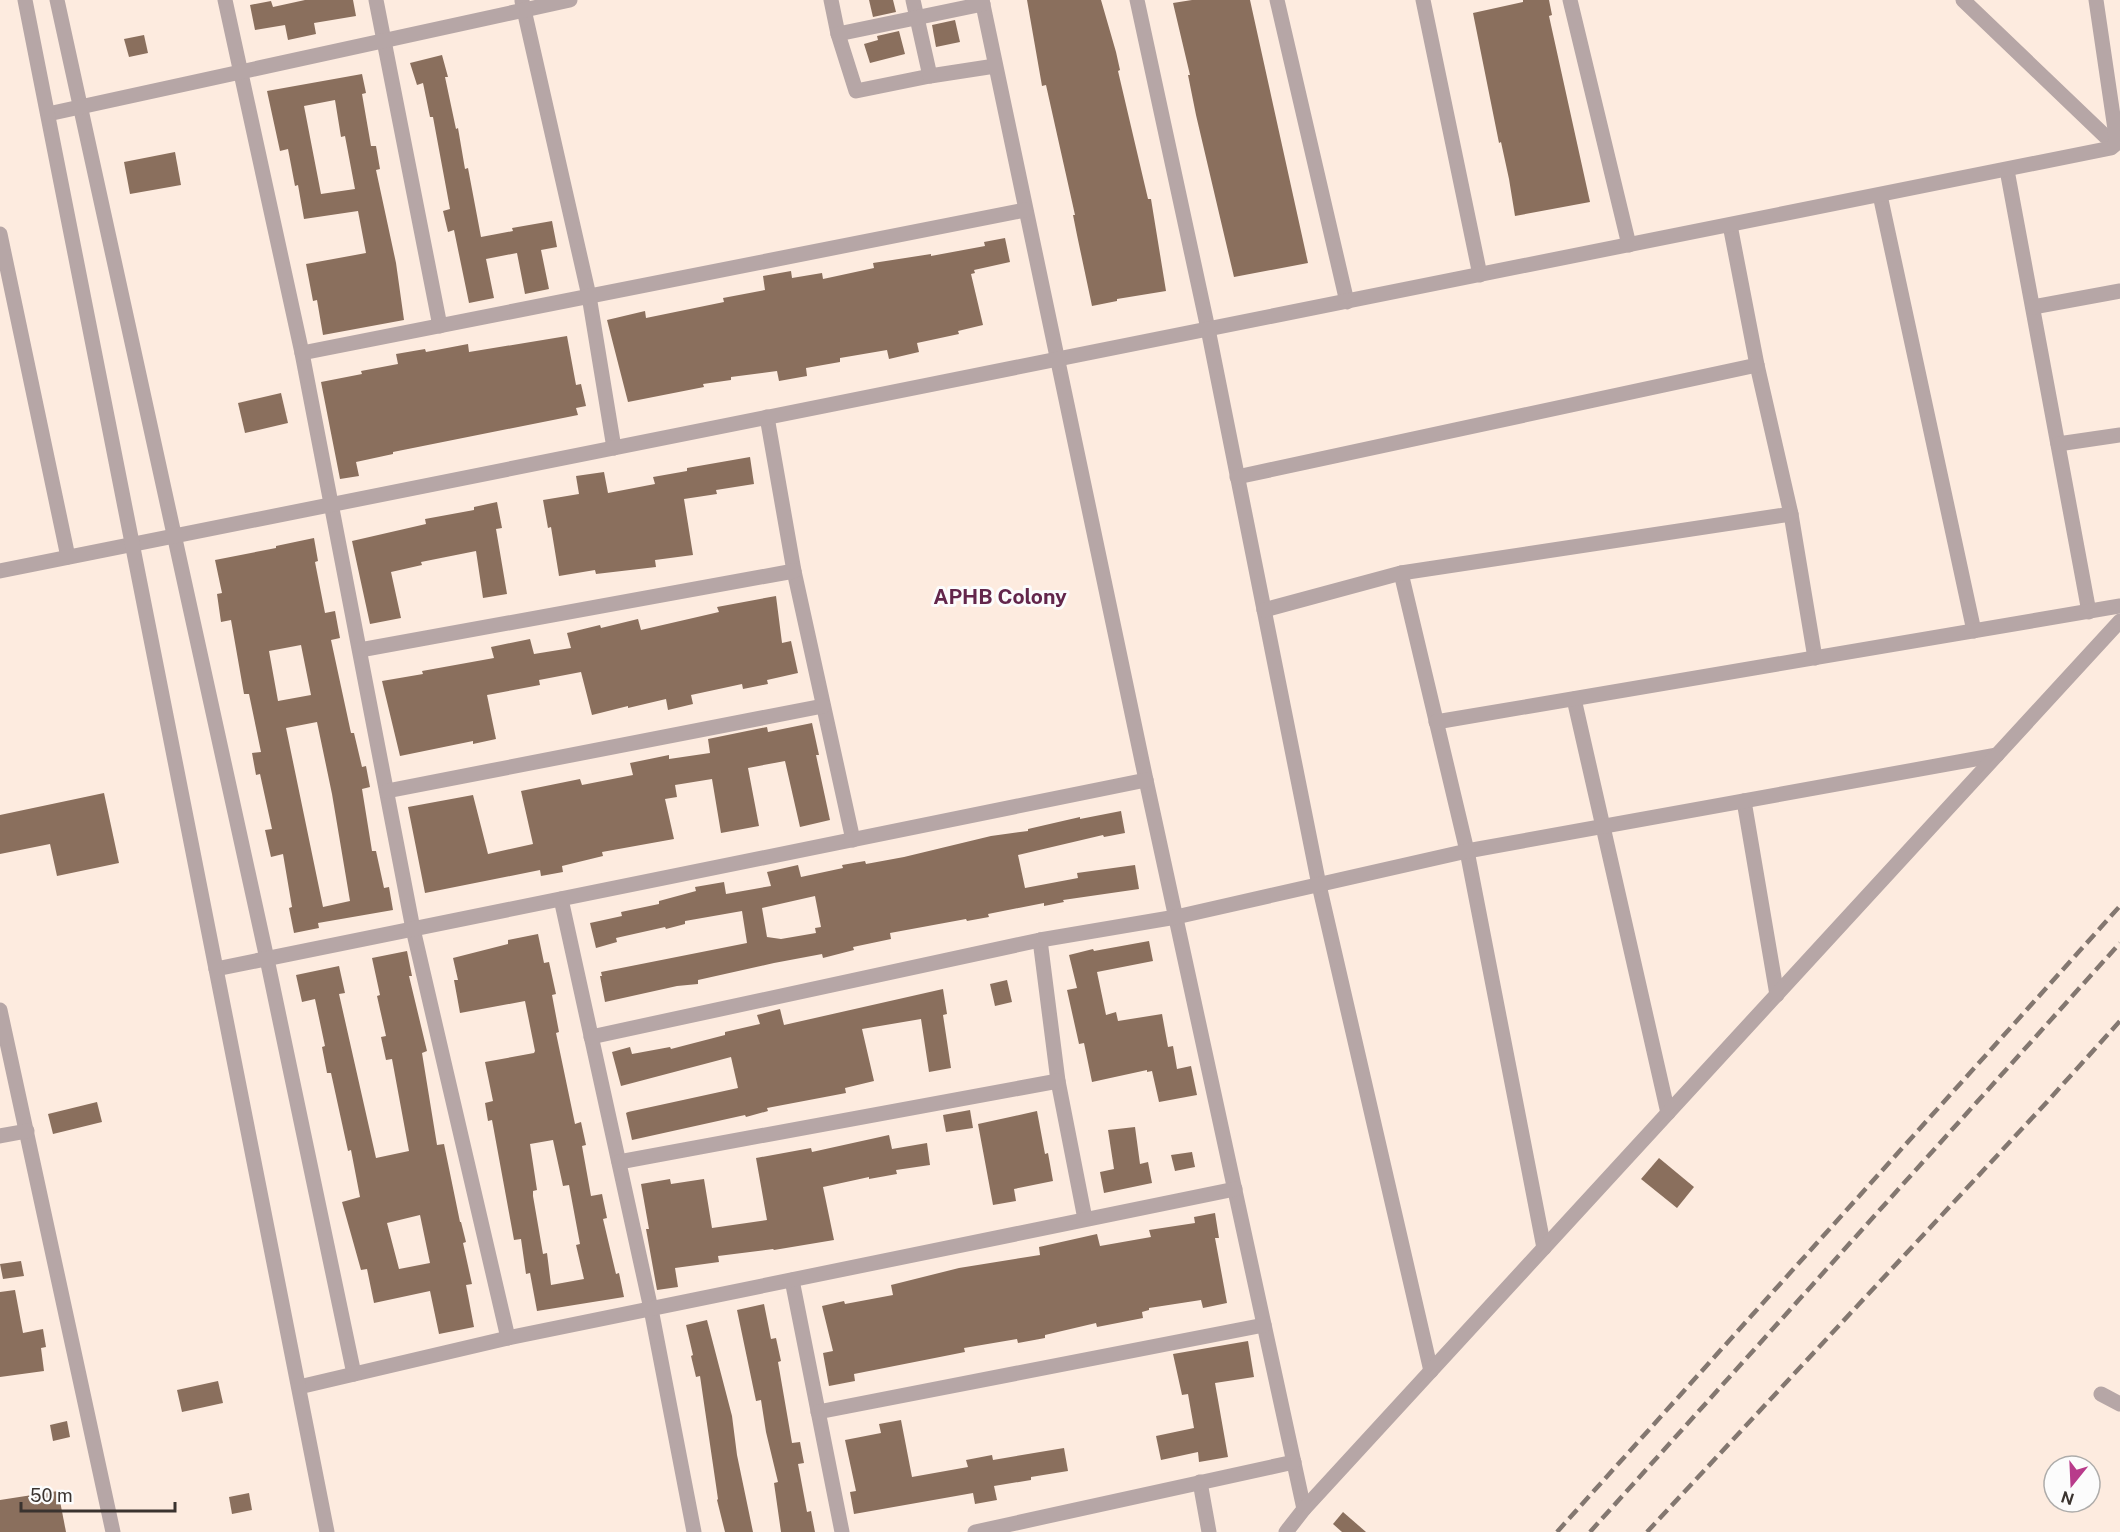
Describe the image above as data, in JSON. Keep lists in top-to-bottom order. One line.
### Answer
{"districts":["APHB Colony"],"scale_bar":"50 m","north":"bottom"}
